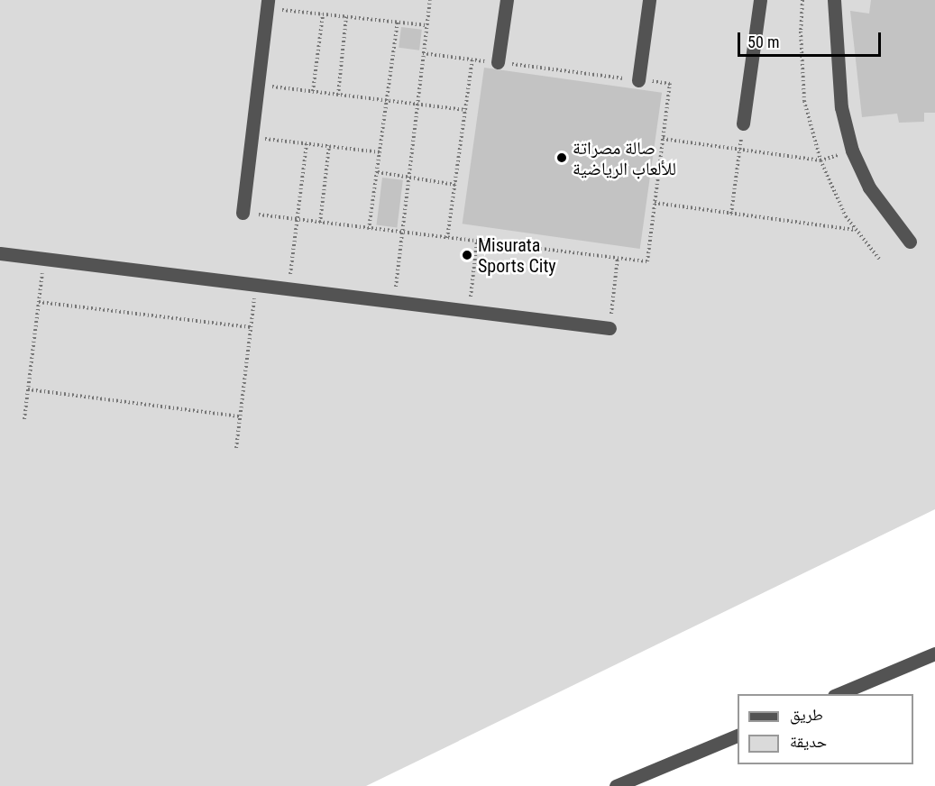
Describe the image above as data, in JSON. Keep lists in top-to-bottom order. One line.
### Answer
{"places":["صالة مصراتة للألعاب الرياضية","Misurata Sports City"],"legend":["طريق","حديقة"],"scale_bar":"50 m"}
